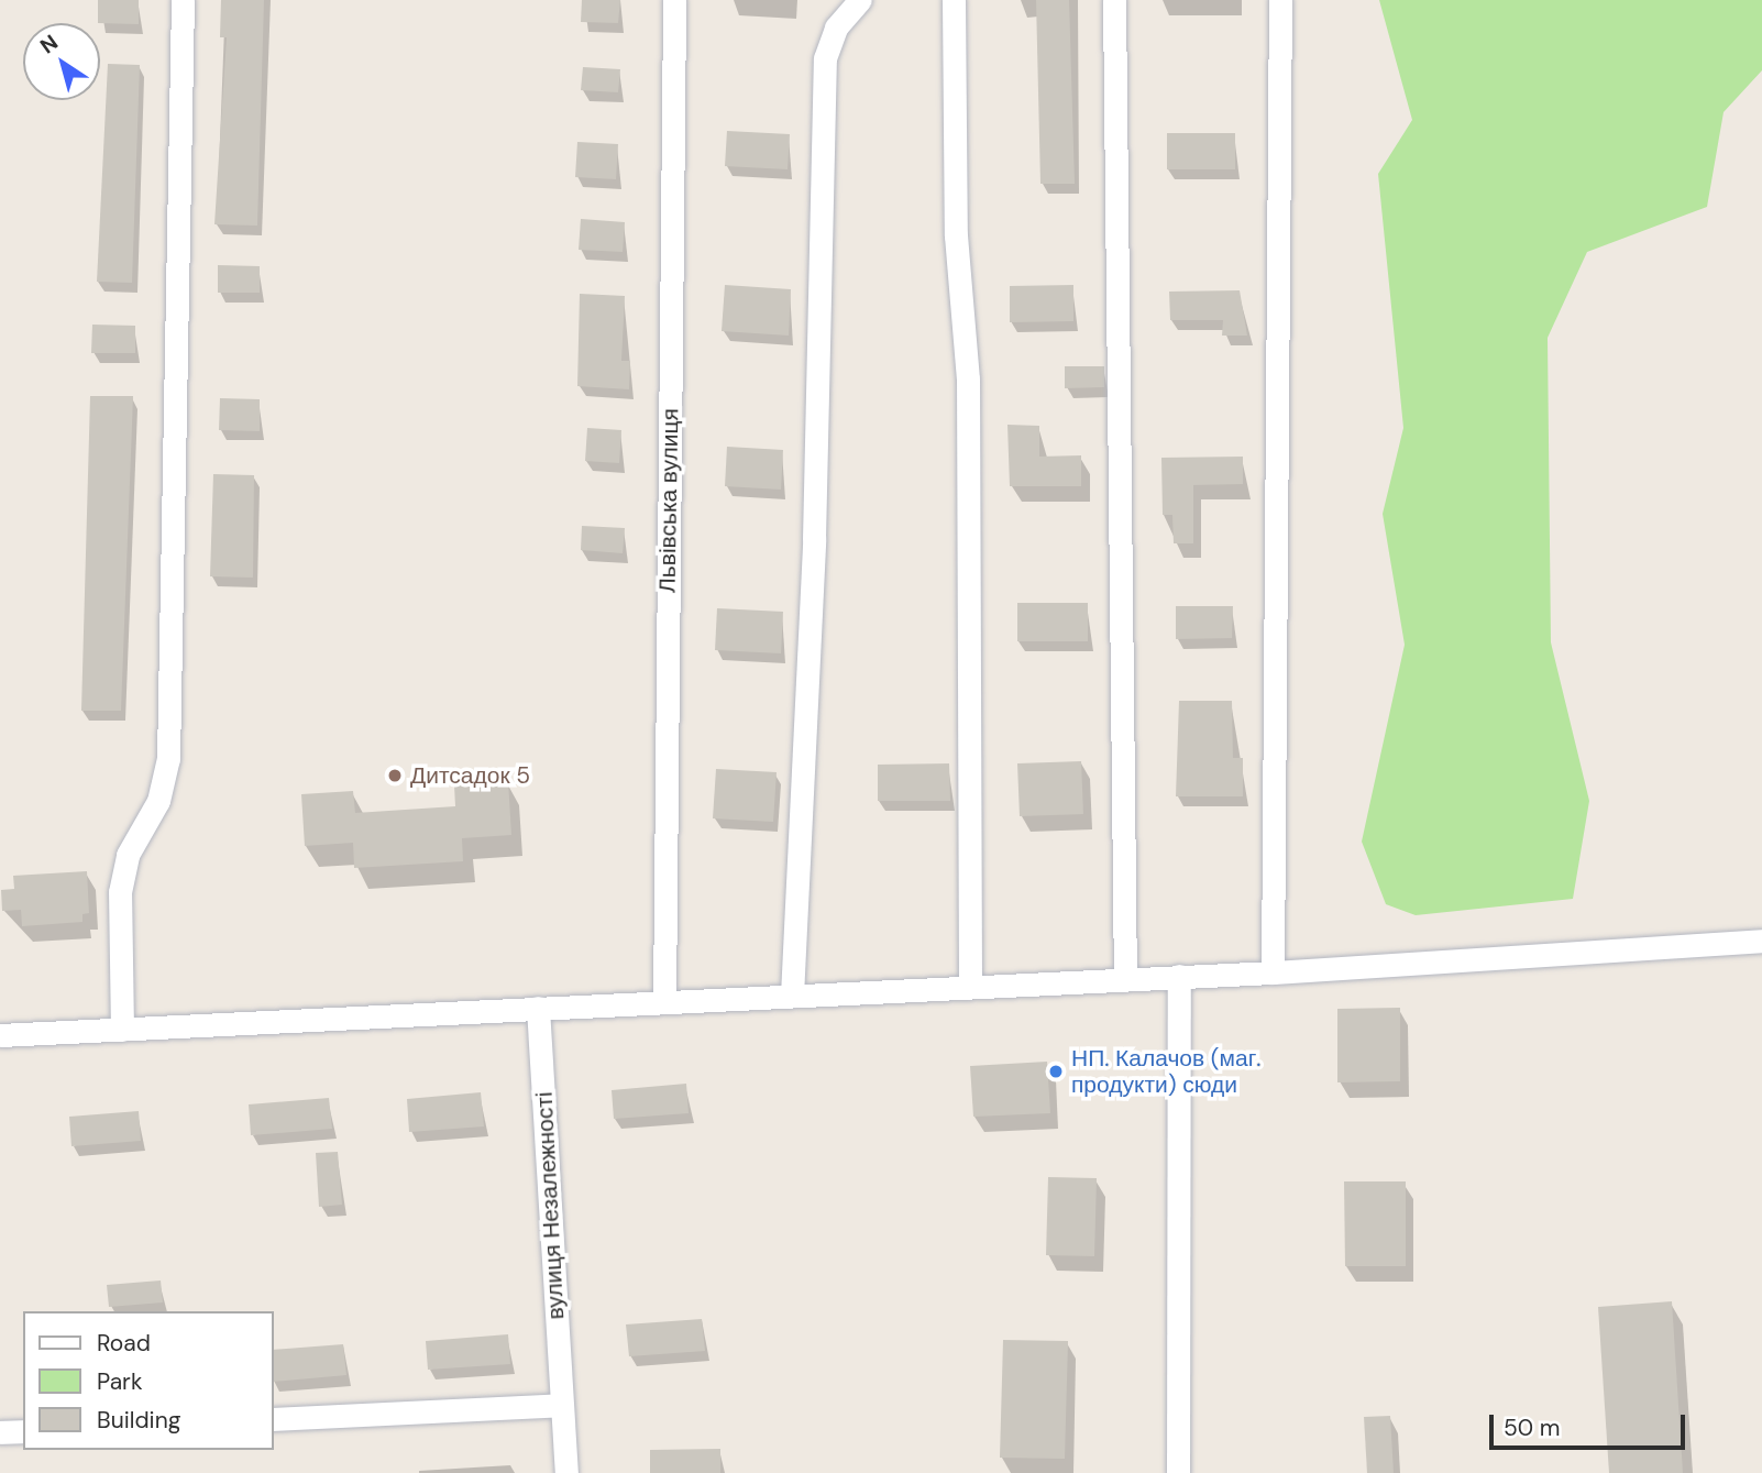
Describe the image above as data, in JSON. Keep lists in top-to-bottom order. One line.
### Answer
{"streets":{"street":["Львівська вулиця","вулиця Незалежності"]},"places":["Дитсадок 5","НП. Калачов (маг. продукти) сюди"],"legend":["Road","Park","Building"],"scale_bar":"50 m","north":"top left"}
